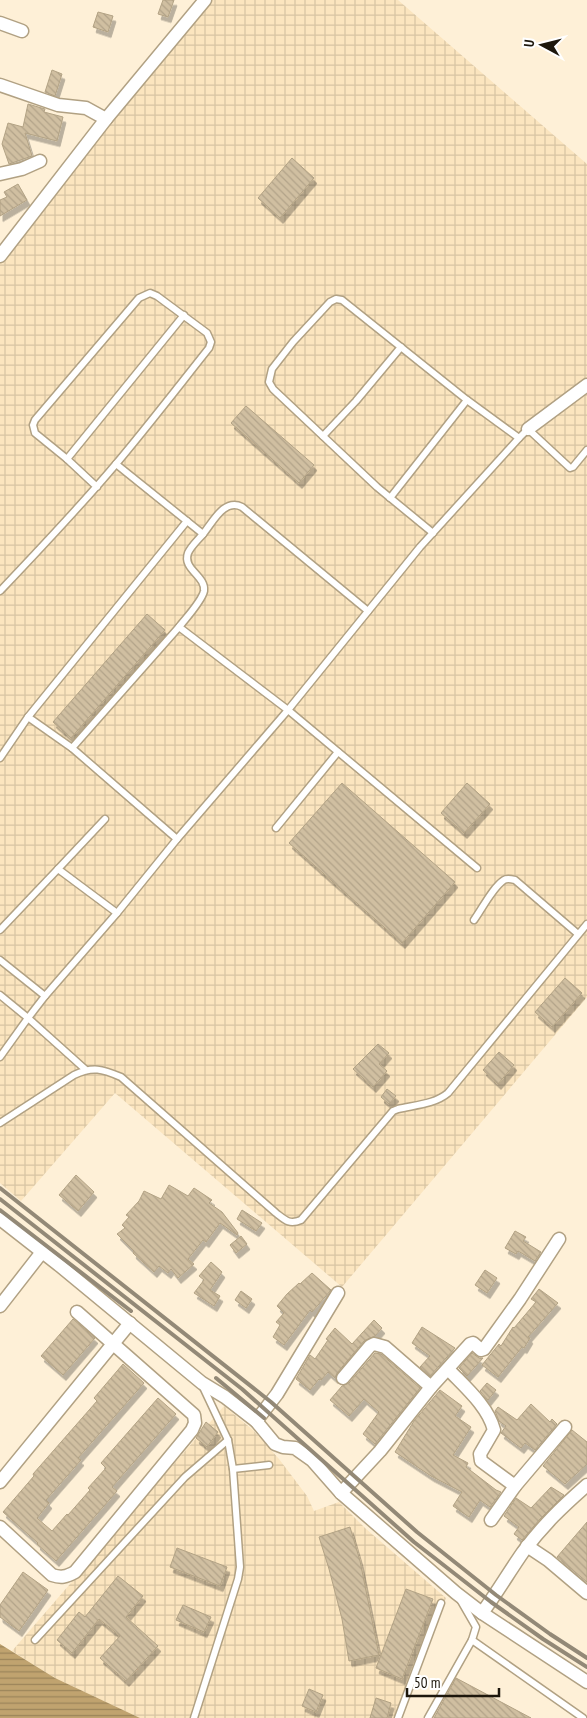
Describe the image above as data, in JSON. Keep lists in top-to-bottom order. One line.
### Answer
{"scale_bar":"50 m","north":"left"}
